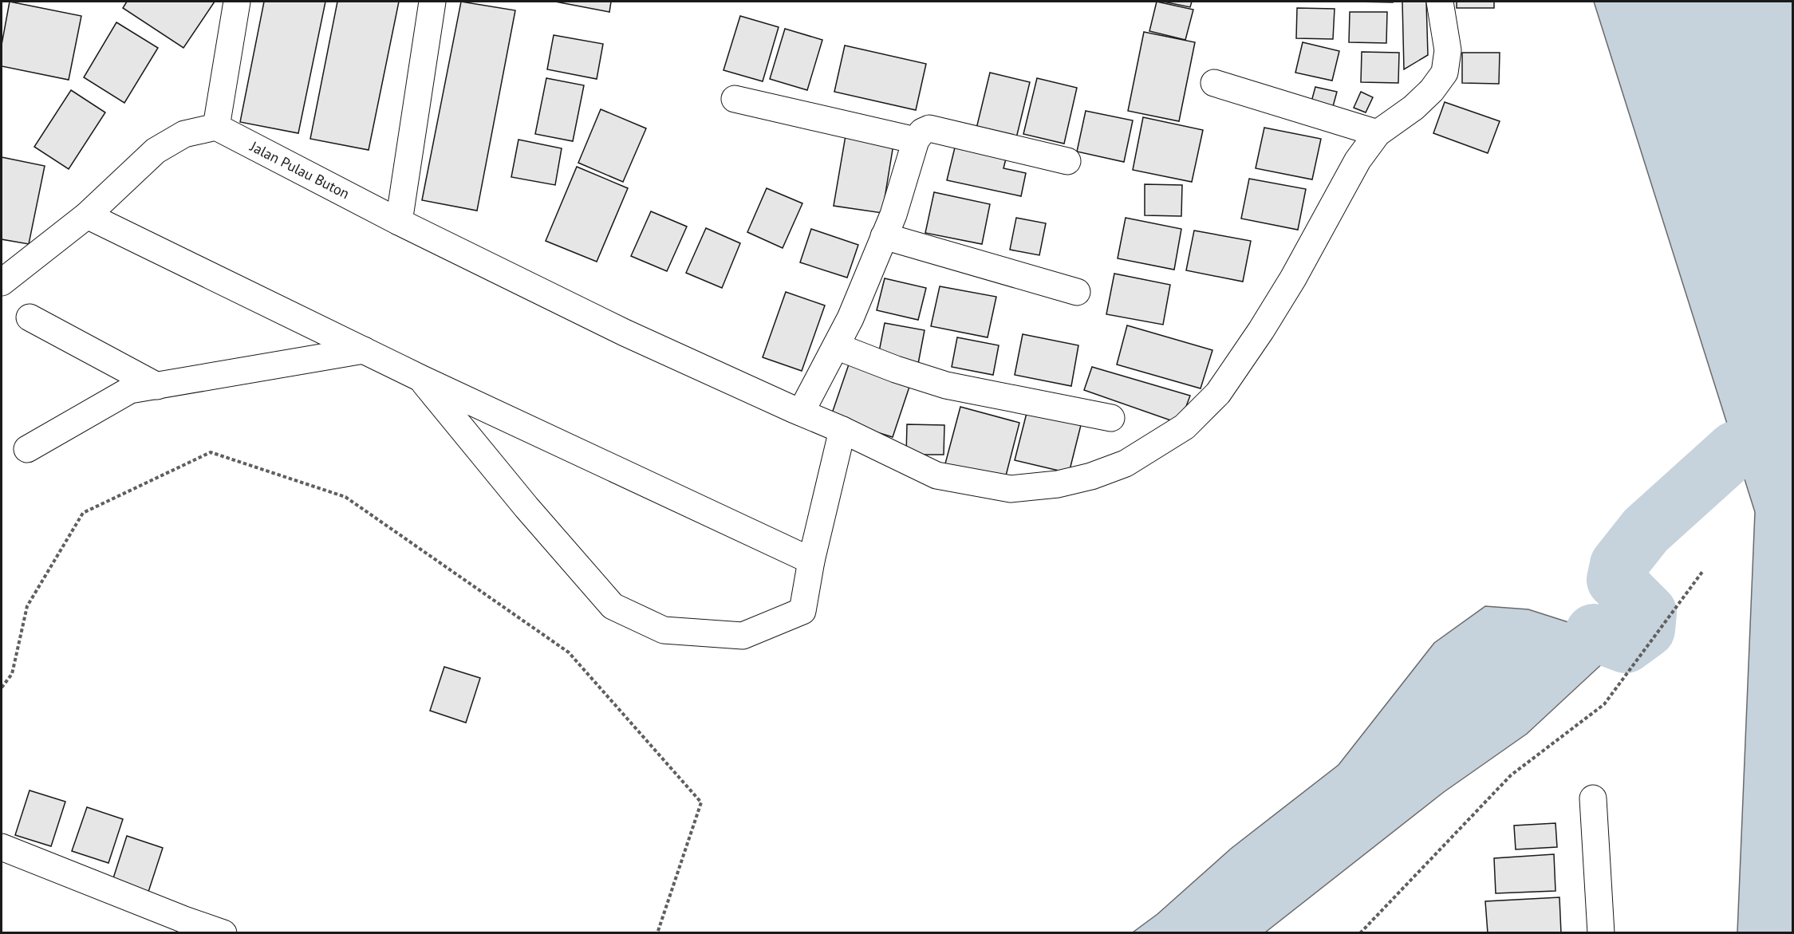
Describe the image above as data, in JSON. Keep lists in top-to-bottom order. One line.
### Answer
{"streets":{"street":["Jalan Pulau Buton"]}}
